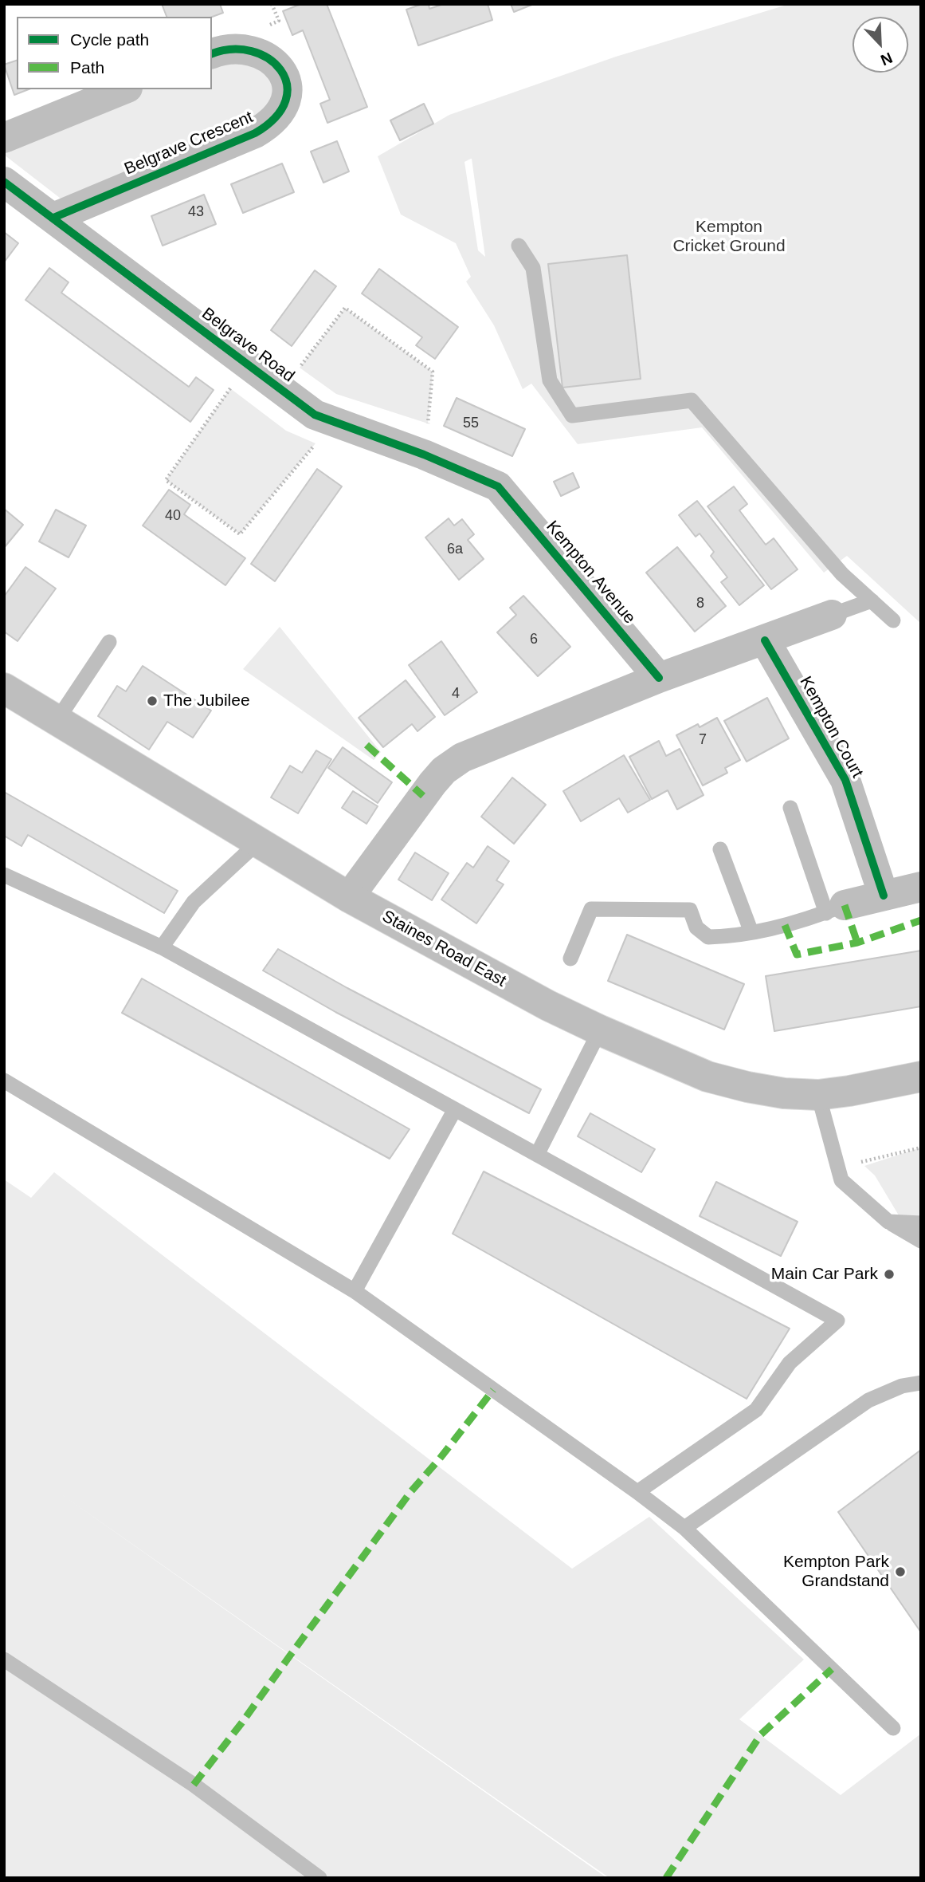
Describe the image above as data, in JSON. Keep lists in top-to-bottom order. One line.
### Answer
{"streets":{"main road":["Belgrave Crescent","Belgrave Road","Kempton Avenue","Kempton Court","Staines Road East"]},"crossings":[["Belgrave Crescent","Belgrave Road"],["Belgrave Road","Kempton Avenue"]],"parks":["Kempton Cricket Ground"],"places":["The Jubilee","Main Car Park","Kempton Park Grandstand"],"house_numbers":["43","55","40","6a","8","6","4","7"],"legend":["Cycle path","Path"],"north":"bottom right"}
